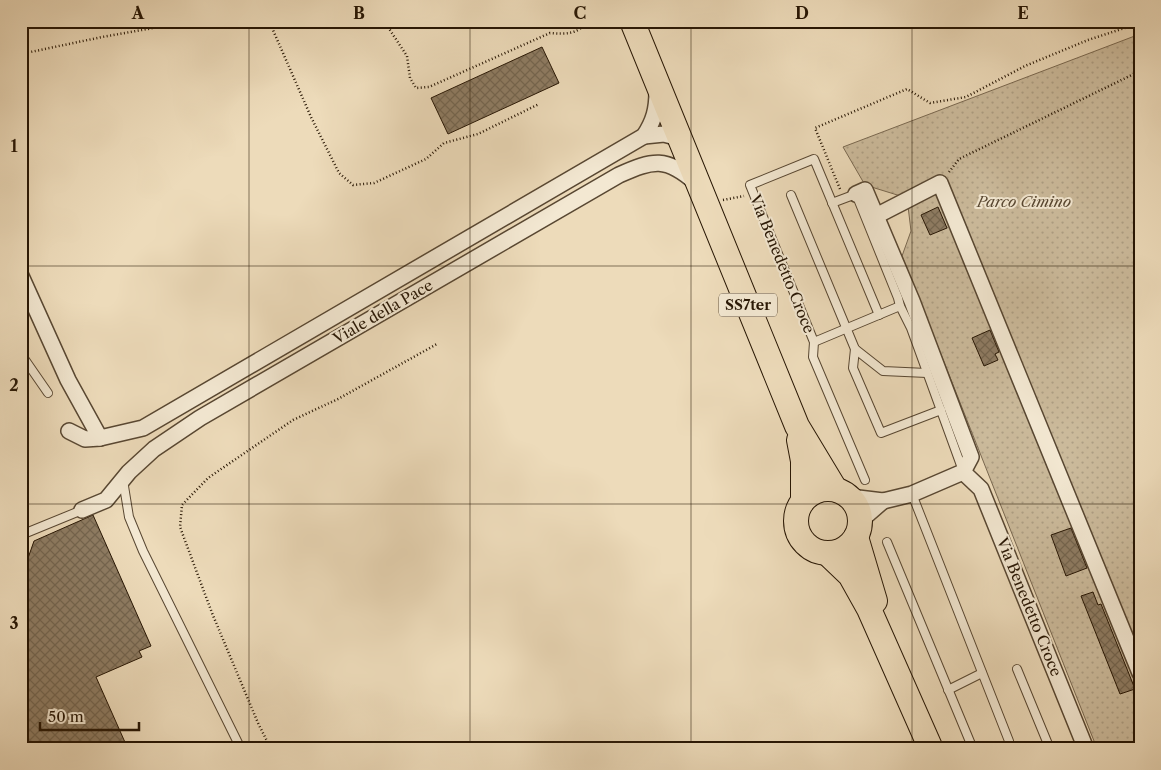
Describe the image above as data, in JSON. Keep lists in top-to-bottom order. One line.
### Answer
{"streets":{"main road":["SS7ter"],"street":["Via Benedetto Croce","Viale della Pace"]},"crossings":[["SS7ter","Viale della Pace"]],"parks":["Parco Cimino"],"scale_bar":"50 m","grid":{"columns":["A","B","C","D","E"],"rows":["1","2","3"]}}
